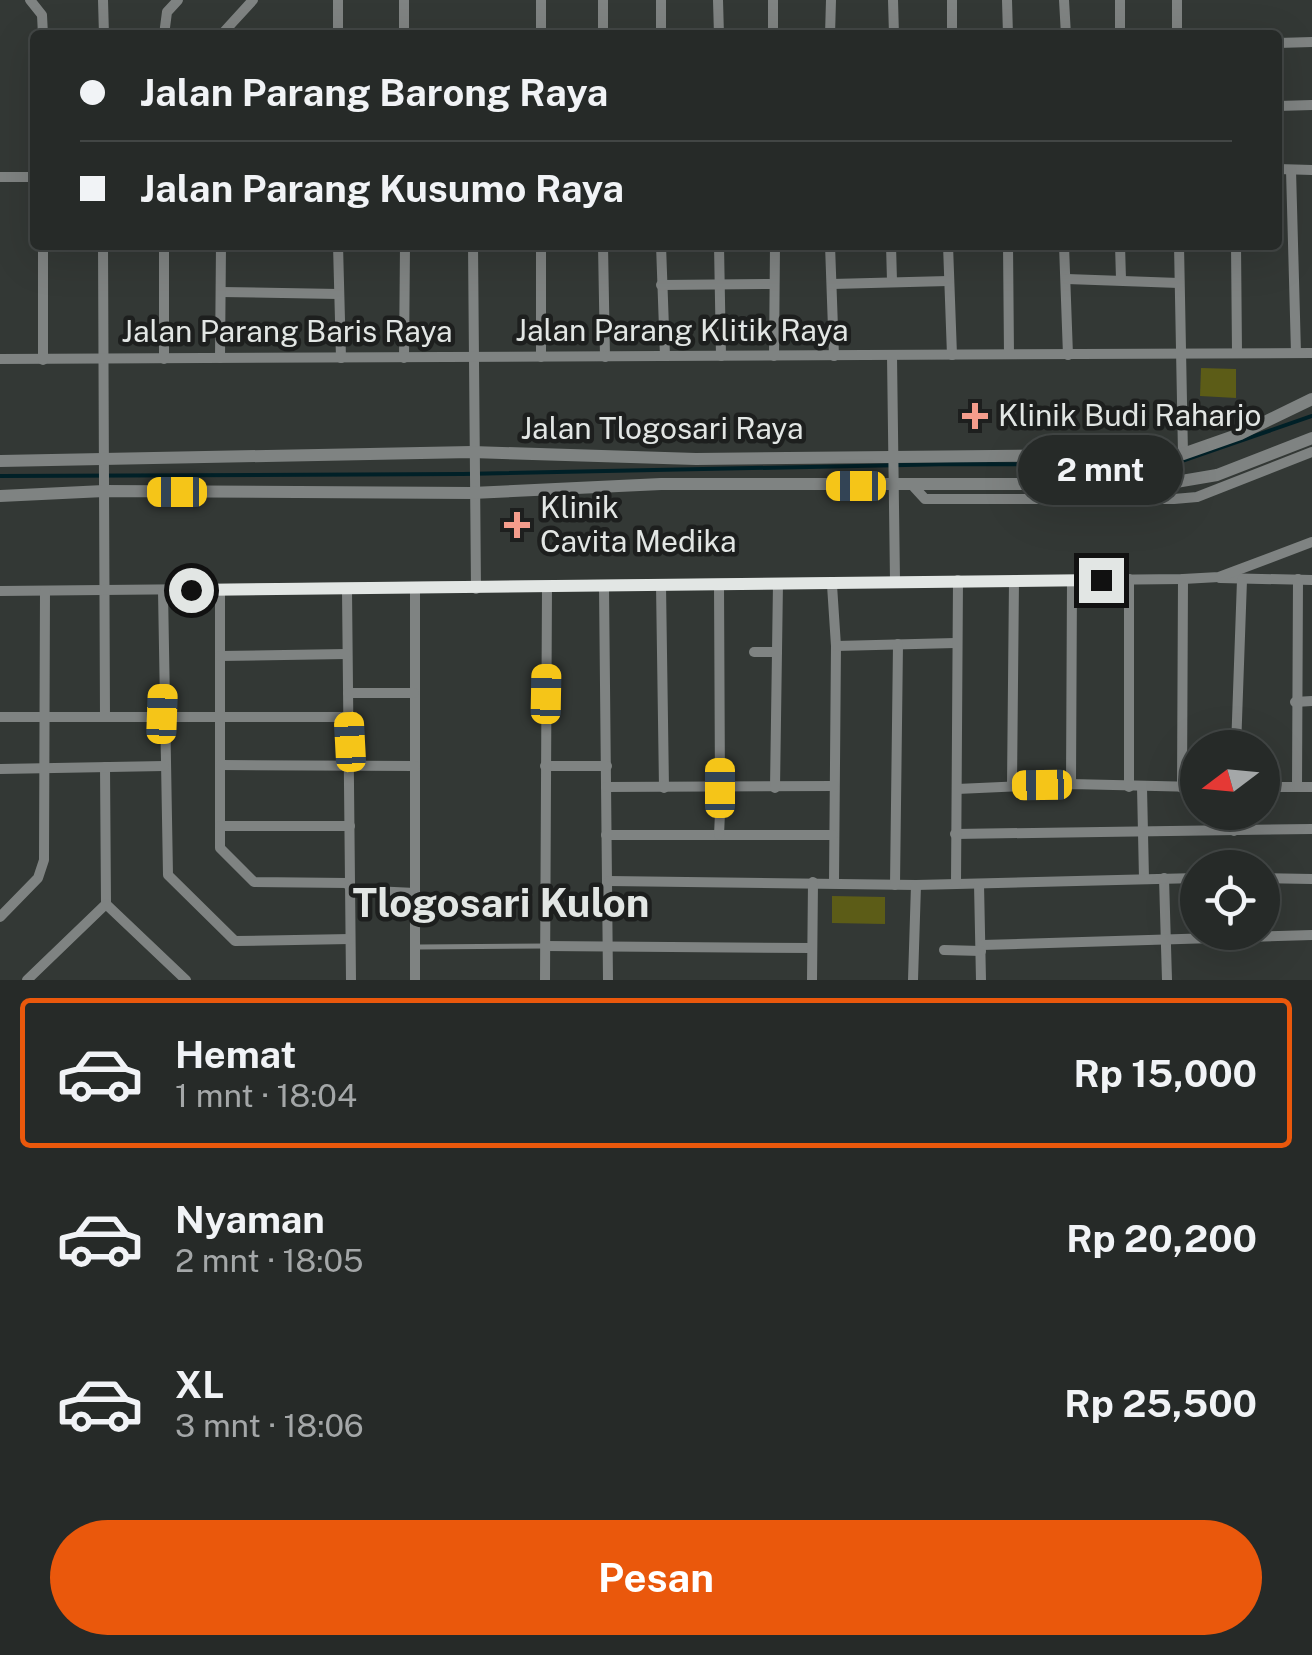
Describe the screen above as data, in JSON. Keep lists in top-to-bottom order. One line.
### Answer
{"streets":{"street":["Jalan Parang Klitik Raya","Jalan Parang Baris Raya","Jalan Tlogosari Raya"]},"crossings":[["Jalan Parang Klitik Raya","Jalan Parang Baris Raya"]],"districts":["Tlogosari Kulon"],"places":{"health":["Klinik Budi Raharjo","Klinik Cavita Medika"]},"north":"left","page":{"banner":["Jalan Parang Barong Raya","Jalan Parang Kusumo Raya"],"bubble":"2 mnt","list":[{"name":"Hemat","note":"1 mnt · 18:04","value":"Rp 15,000"},{"name":"Nyaman","note":"2 mnt · 18:05","value":"Rp 20,200"},{"name":"XL","note":"3 mnt · 18:06","value":"Rp 25,500"}],"buttons":"Pesan"}}
